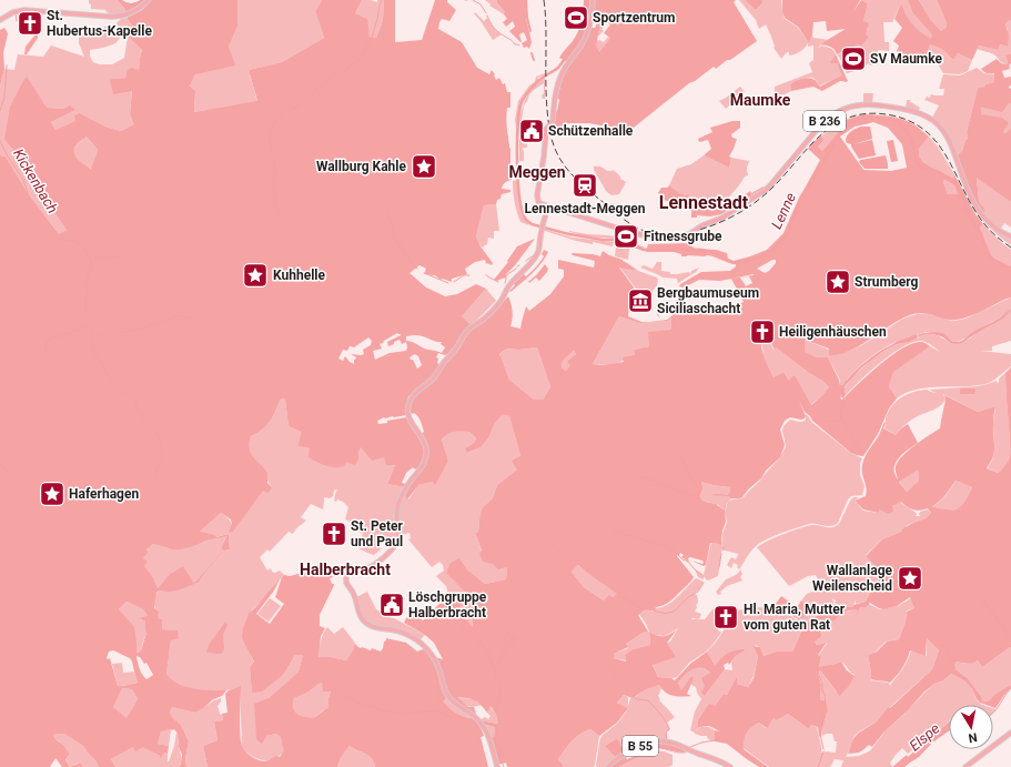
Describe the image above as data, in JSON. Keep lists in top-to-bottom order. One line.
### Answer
{"streets":{"main road":["B 236","B 55"]},"districts":["Maumke","Meggen","Lennestadt","Halberbracht"],"water":["Kickenbach","Lenne","Elspe"],"places":{"sports":["Sportzentrum","SV Maumke","Fitnessgrube"],"church":["St. Hubertus-Kapelle","Heiligenhäuschen","St. Peter und Paul","Hl. Maria, Mutter vom guten Rat"],"public building":["Schützenhalle","Löschgruppe Halberbracht"],"place":["Wallburg Kahle","Kuhhelle","Strumberg","Haferhagen","Wallanlage Weilenscheid"],"station":["Lennestadt-Meggen"],"museum":["Bergbaumuseum Siciliaschacht"]},"north":"bottom"}
